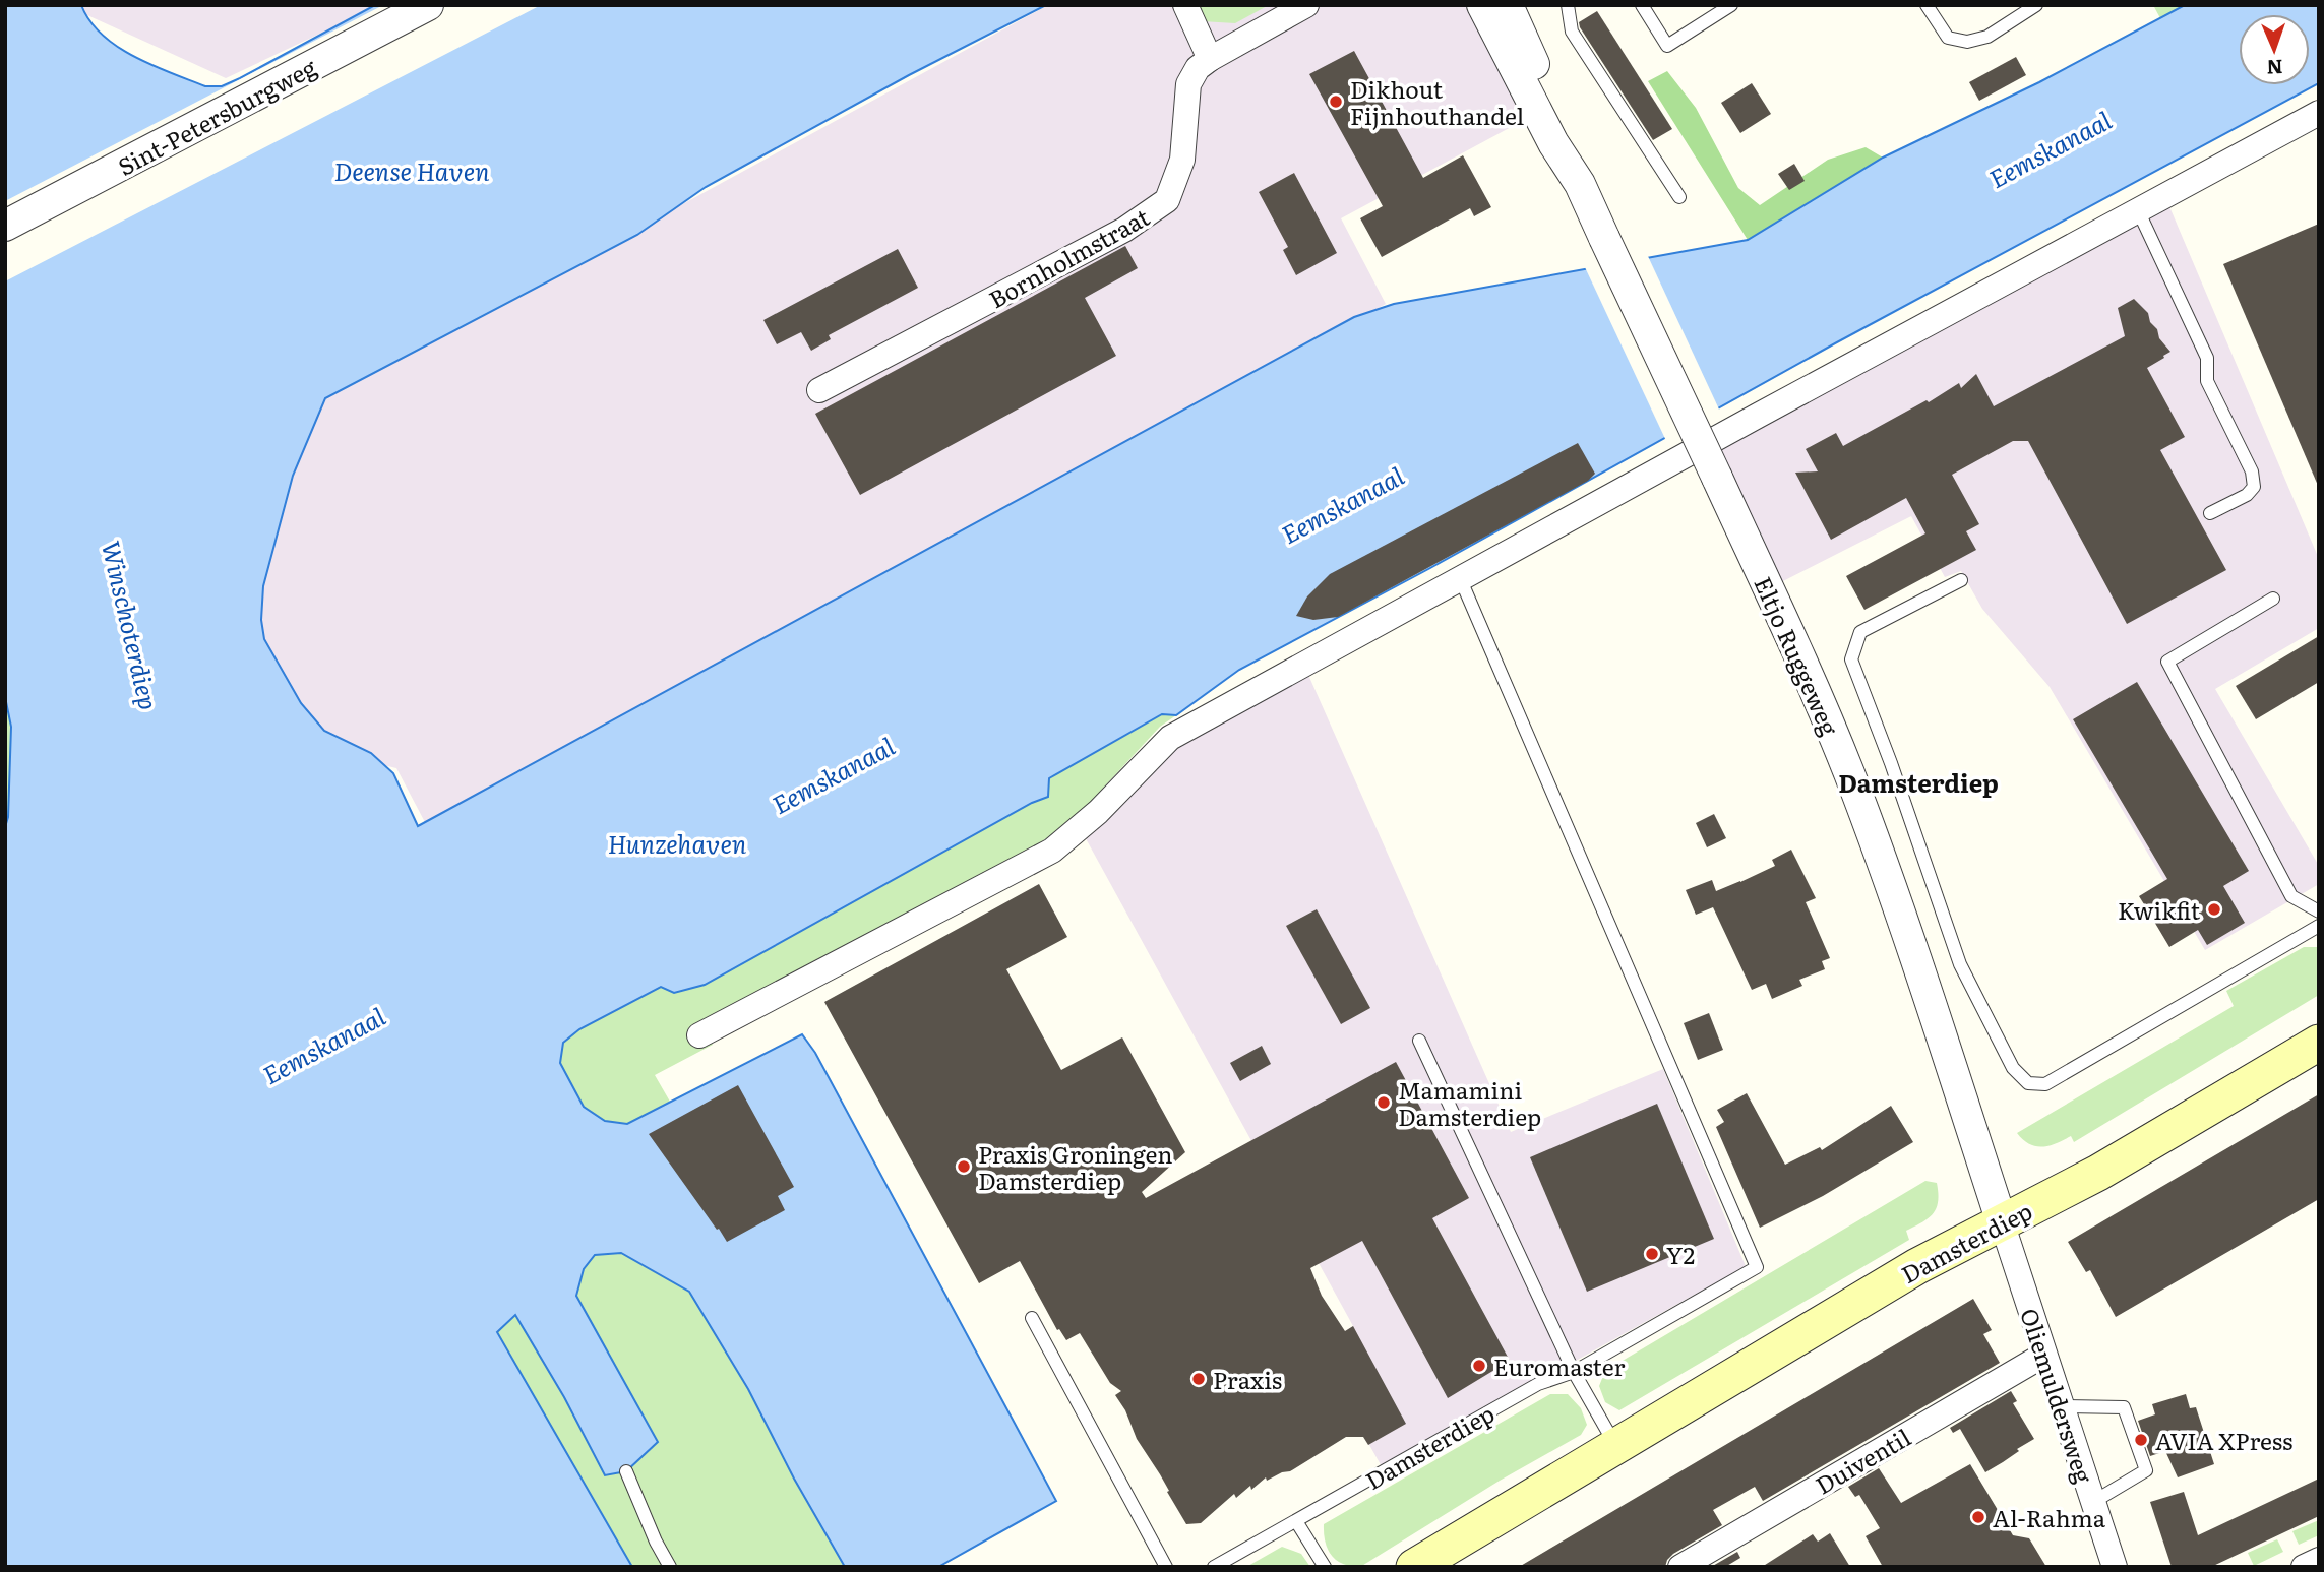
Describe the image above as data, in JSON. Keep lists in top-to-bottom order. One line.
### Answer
{"streets":{"main road":["Damsterdiep"],"street":["Sint-Petersburgweg","Bornholmstraat","Eltjo Ruggeweg","Oliemuldersweg","Duiventil"]},"crossings":[["Eltjo Ruggeweg","Damsterdiep"],["Eltjo Ruggeweg","Oliemuldersweg"],["Damsterdiep","Oliemuldersweg"],["Oliemuldersweg","Duiventil"]],"districts":["Damsterdiep"],"water":["Eemskanaal","Deense Haven","Winschoterdiep","Hunzehaven"],"places":["Dikhout Fijnhouthandel","Kwikfit","Mamamini Damsterdiep","Praxis Groningen Damsterdiep","Y2","Euromaster","Praxis","AVIA XPress","Al-Rahma"],"north":"bottom"}
